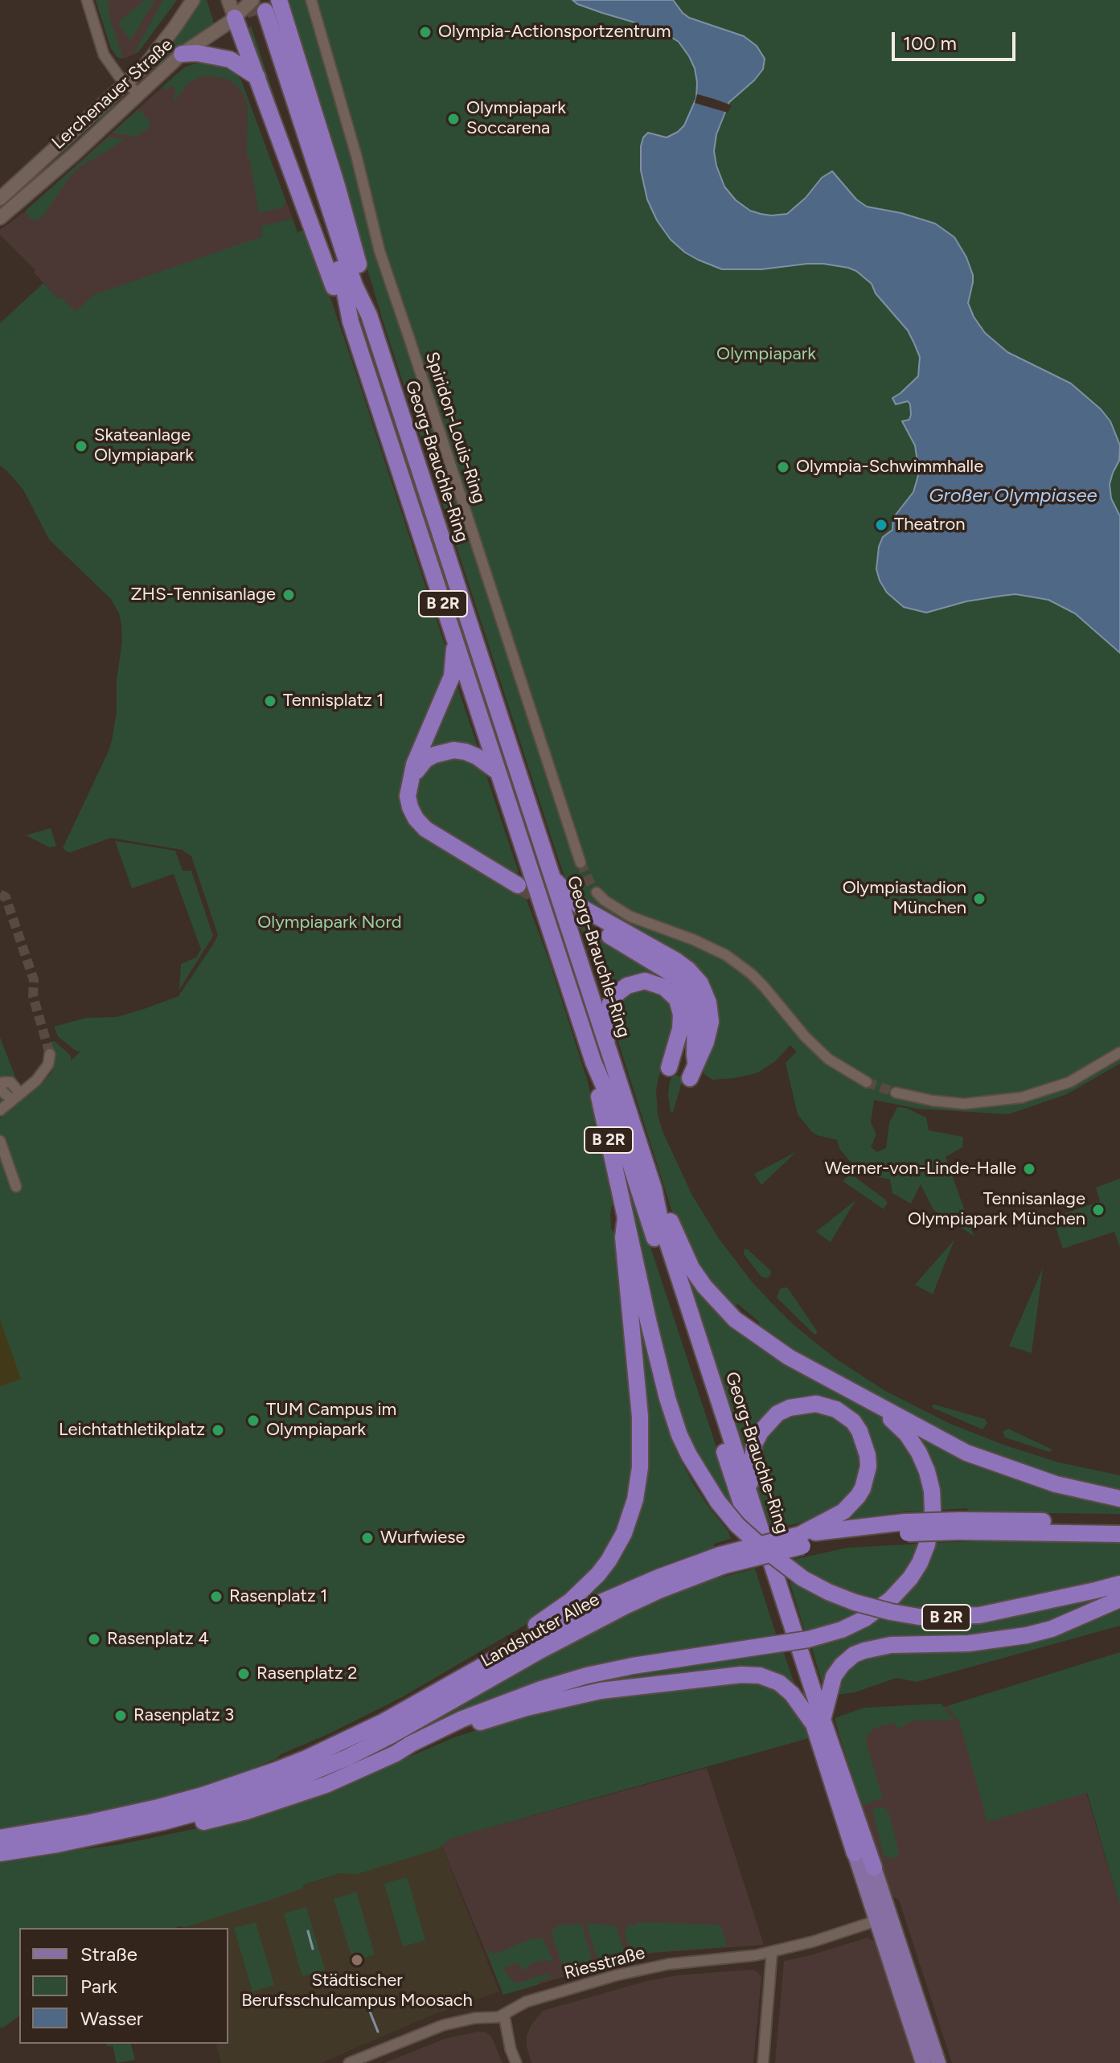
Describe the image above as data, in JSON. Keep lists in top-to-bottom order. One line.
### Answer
{"streets":{"highway":["Georg-Brauchle-Ring","B 2R","Landshuter Allee"],"main road":["Lerchenauer Straße"],"street":["Spiridon-Louis-Ring","Riesstraße"]},"crossings":[["Georg-Brauchle-Ring","B 2R"],["Georg-Brauchle-Ring","Riesstraße"]],"water":["Großer Olympiasee"],"parks":["Olympiapark","Olympiapark Nord"],"places":["Olympia-Actionsportzentrum","Olympiapark Soccarena","Skateanlage Olympiapark","Olympia-Schwimmhalle","Theatron","ZHS-Tennisanlage","Tennisplatz 1","Olympiastadion München","Werner-von-Linde-Halle","Tennisanlage Olympiapark München","TUM Campus im Olympiapark","Leichtathletikplatz","Wurfwiese","Rasenplatz 1","Rasenplatz 4","Rasenplatz 2","Rasenplatz 3","Städtischer Berufsschulcampus Moosach"],"legend":["Straße","Park","Wasser"],"scale_bar":"100 m"}
